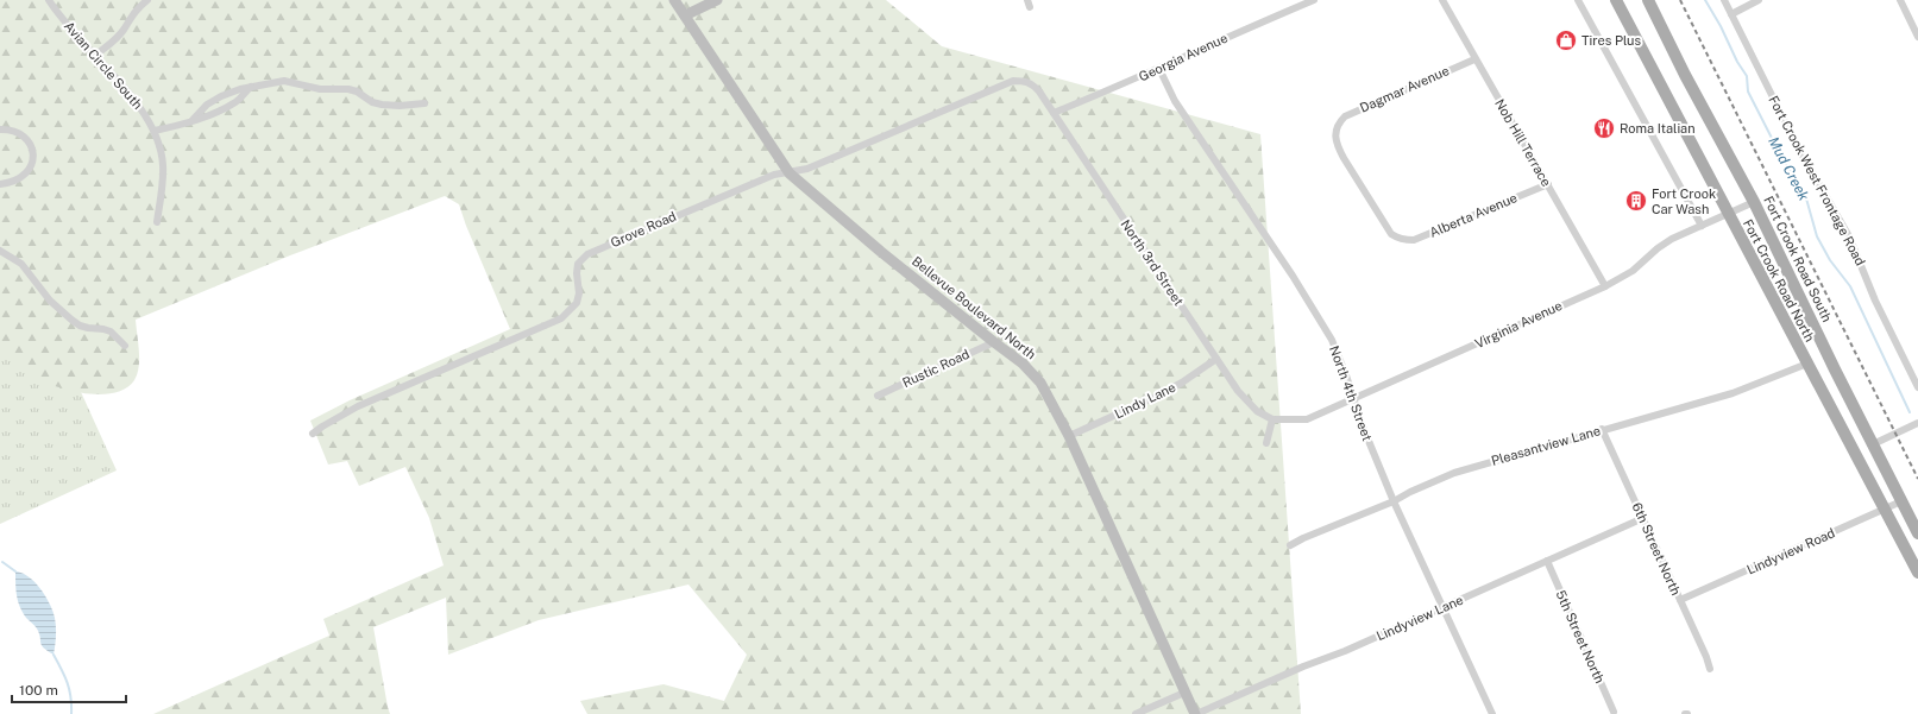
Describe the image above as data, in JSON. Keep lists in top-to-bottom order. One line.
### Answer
{"streets":{"main road":["Fort Crook Road South","Fort Crook Road North","Bellevue Boulevard North"],"street":["Georgia Avenue","Avian Circle South","Dagmar Avenue","Nob Hill Terrace","Fort Crook West Frontage Road","Alberta Avenue","Grove Road","North 3rd Street","Virginia Avenue","Rustic Road","North 4th Street","Lindy Lane","Pleasantview Lane","6th Street North","Lindyview Road","Lindyview Lane","5th Street North"]},"crossings":[["Georgia Avenue","North 3rd Street"],["Georgia Avenue","North 4th Street"],["Dagmar Avenue","Nob Hill Terrace"],["Dagmar Avenue","Alberta Avenue"],["Nob Hill Terrace","Alberta Avenue"],["Nob Hill Terrace","Virginia Avenue"],["Grove Road","North 3rd Street"],["Grove Road","Bellevue Boulevard North"],["Fort Crook Road South","Virginia Avenue"],["Fort Crook Road South","Lindyview Road"],["North 3rd Street","Virginia Avenue"],["North 3rd Street","Lindy Lane"],["Fort Crook Road North","Virginia Avenue"],["Fort Crook Road North","Pleasantview Lane"],["Fort Crook Road North","Lindyview Road"],["Bellevue Boulevard North","Rustic Road"],["Bellevue Boulevard North","Lindy Lane"],["Bellevue Boulevard North","Lindyview Lane"],["Virginia Avenue","North 4th Street"],["North 4th Street","Pleasantview Lane"],["North 4th Street","Lindyview Lane"],["Pleasantview Lane","6th Street North"],["6th Street North","Lindyview Road"],["6th Street North","Lindyview Lane"],["Lindyview Lane","5th Street North"]],"water":["Mud Creek"],"places":{"shop":["Tires Plus"],"restaurant":["Roma Italian"],"building":["Fort Crook Car Wash"]},"scale_bar":"100 m"}
